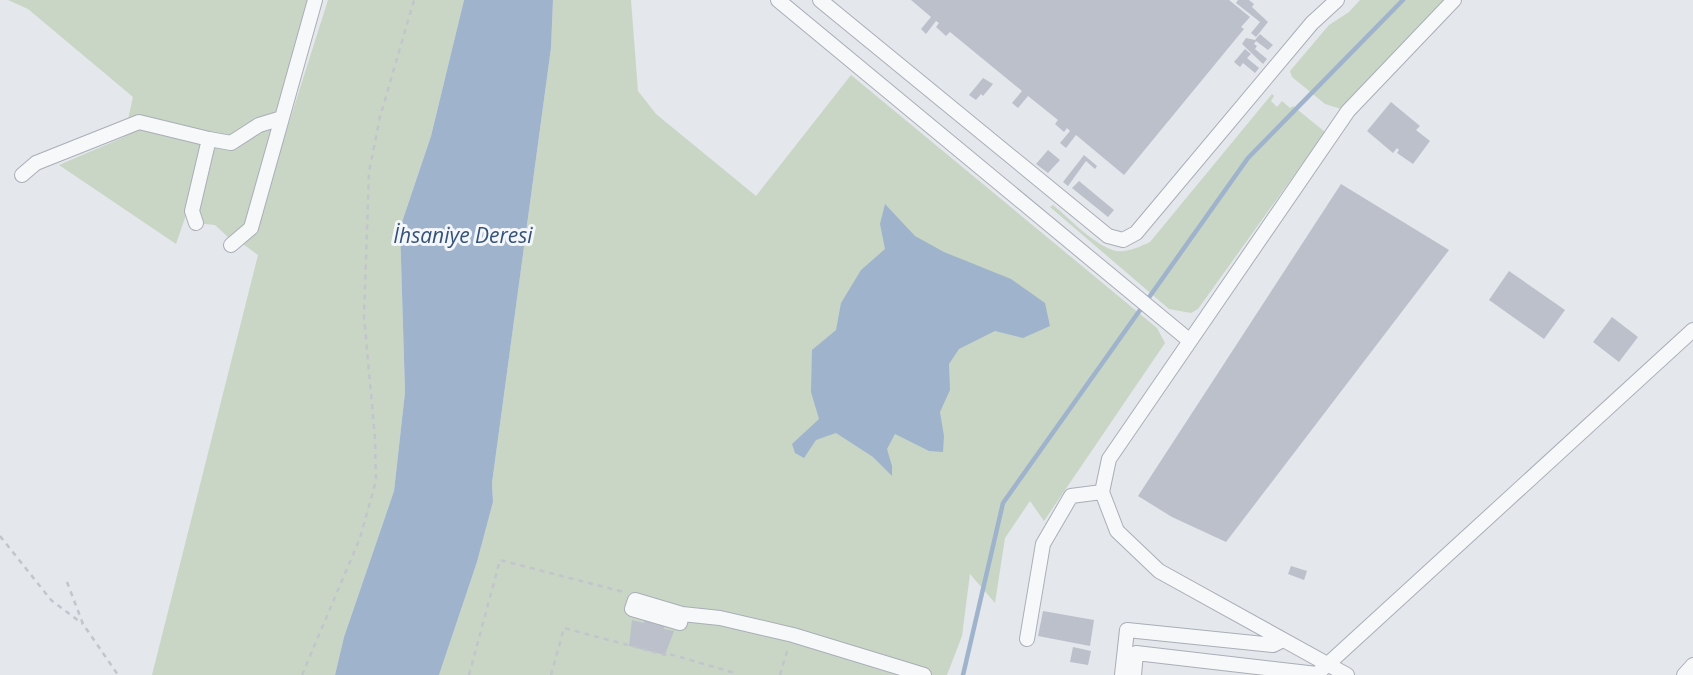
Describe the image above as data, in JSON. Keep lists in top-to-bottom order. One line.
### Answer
{"water":["İhsaniye Deresi"]}
